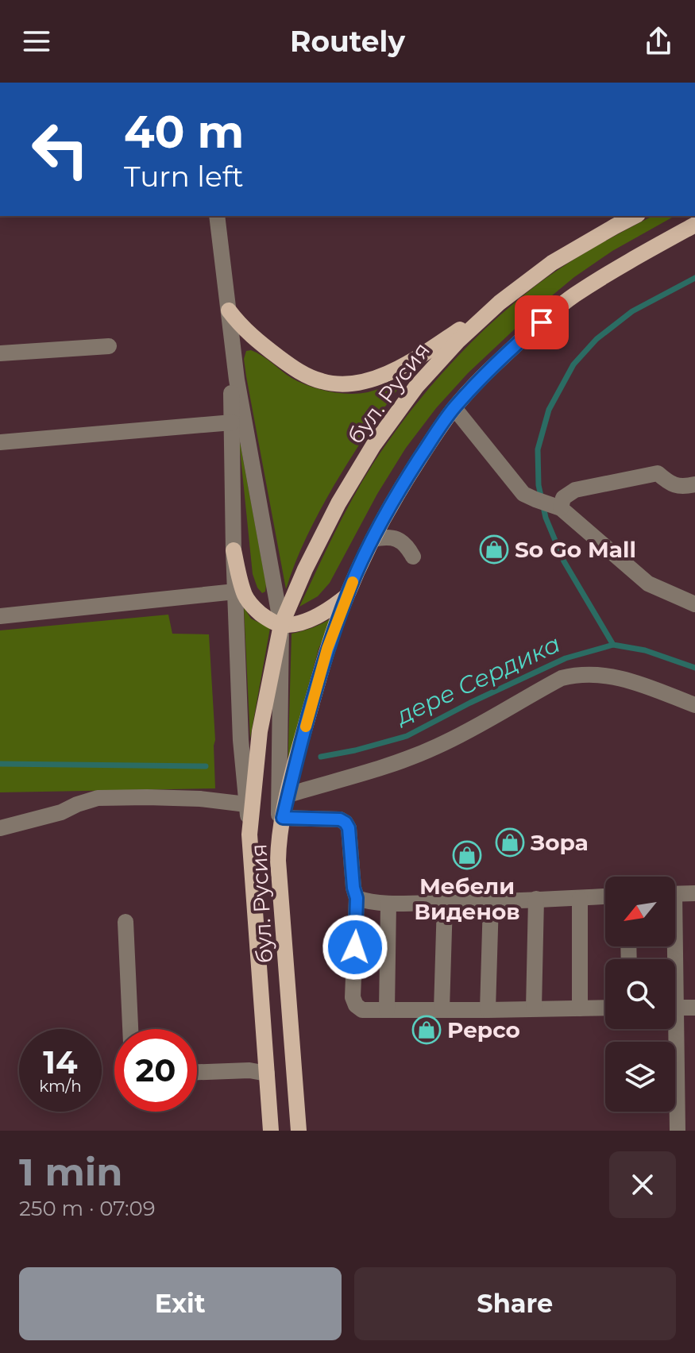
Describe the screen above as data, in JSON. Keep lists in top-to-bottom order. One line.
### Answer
{"streets":{"main road":["бул. Русия"]},"water":["дере Сердика"],"places":{"shop":["So Go Mall","Зора","Мебели Виденов","Pepco"]},"north":"bottom left","page":{"header":"Routely","turn":["40 m","Turn left"],"speed":"14 km/h","limit":"20","heading":["1 min","250 m · 07:09"],"buttons":["Exit","Share"]}}
